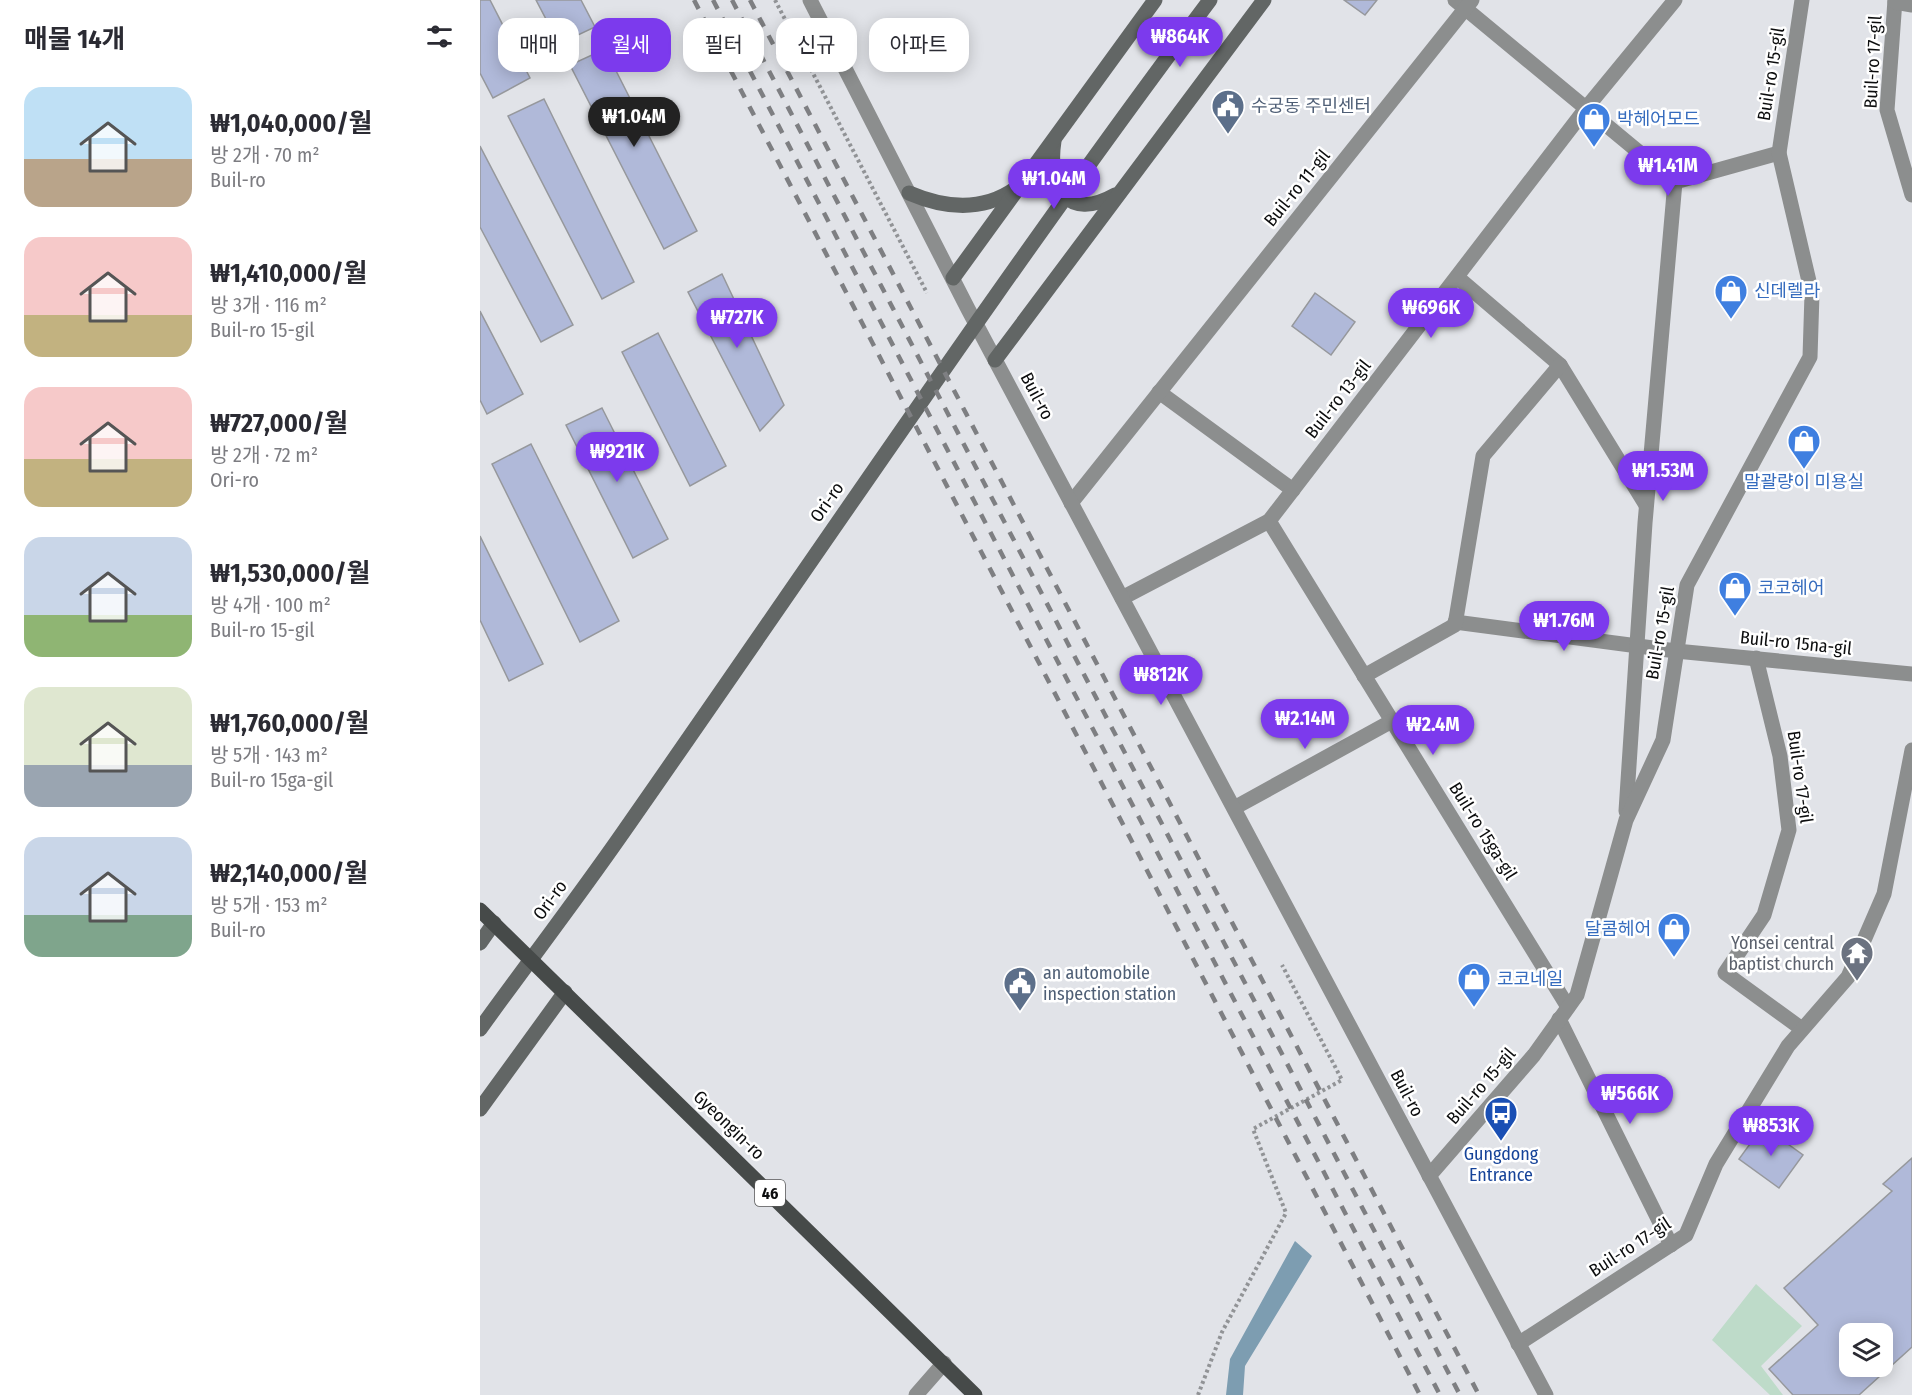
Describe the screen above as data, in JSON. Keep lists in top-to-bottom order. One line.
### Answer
{"streets":{"main road":["Ori-ro","Gyeongin-ro","46"],"street":["Buil-ro 17-gil","Buil-ro 15-gil","Buil-ro 11-gil","Buil-ro","Buil-ro 13-gil","Buil-ro 15na-gil","Buil-ro 15ga-gil"]},"crossings":[["Buil-ro 17-gil","Buil-ro"],["Buil-ro 17-gil","Buil-ro 15na-gil"],["Buil-ro 15-gil","Buil-ro"],["Buil-ro 15-gil","Buil-ro 15na-gil"],["Buil-ro 15-gil","Buil-ro 15ga-gil"],["Buil-ro 11-gil","Buil-ro"],["Buil-ro 11-gil","Buil-ro 13-gil"],["Buil-ro","Buil-ro 13-gil"],["Buil-ro 13-gil","Buil-ro 15ga-gil"]],"places":{"public building":["수궁동 주민센터","an automobile inspection station"],"shop":["박헤어모드","신데렐라","말괄량이 미용실","코코헤어","달콤헤어","코코네일"],"temple":["Yonsei central baptist church"],"bus stop":["Gungdong Entrance"]},"page":{"heading":"매물 14개","price":["₩864K","₩1.04M","₩1.41M","₩1.04M","₩696K","₩727K","₩921K","₩1.53M","₩1.76M","₩812K","₩2.14M","₩2.4M","₩566K","₩853K"],"chip":["매매","월세","필터","신규","아파트"],"list":[{"name":"₩1,040,000/월","note":"방 2개 · 70 m² · Buil-ro"},{"name":"₩1,410,000/월","note":"방 3개 · 116 m² · Buil-ro 15-gil"},{"name":"₩727,000/월","note":"방 2개 · 72 m² · Ori-ro"},{"name":"₩1,530,000/월","note":"방 4개 · 100 m² · Buil-ro 15-gil"},{"name":"₩1,760,000/월","note":"방 5개 · 143 m² · Buil-ro 15ga-gil"},{"name":"₩2,140,000/월","note":"방 5개 · 153 m² · Buil-ro"}]}}
